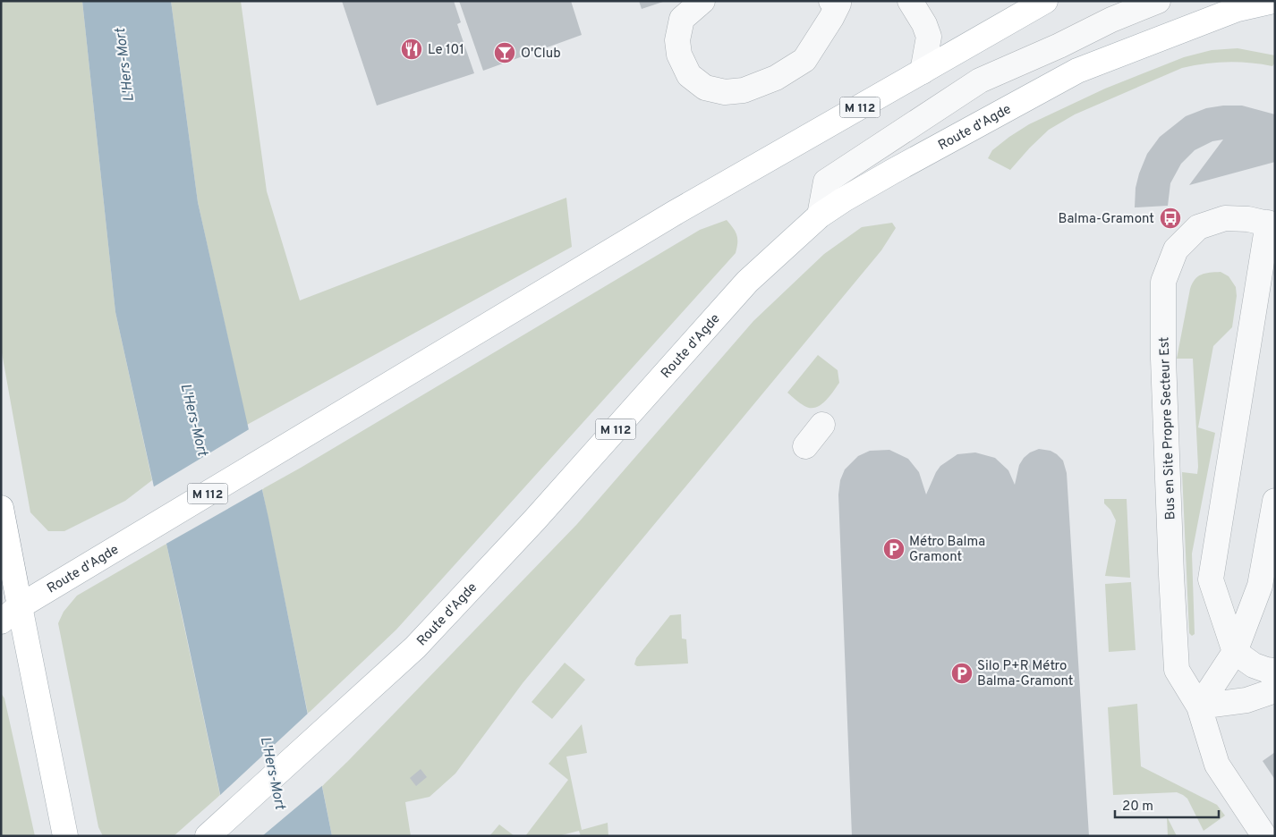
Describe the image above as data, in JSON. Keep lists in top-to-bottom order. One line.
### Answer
{"streets":{"main road":["M 112","Route d'Agde"],"lane":["Bus en Site Propre Secteur Est"]},"water":["L'Hers-Mort"],"places":{"restaurant":["Le 101"],"bar":["O'Club"],"bus stop":["Balma-Gramont"],"parking":["Métro Balma Gramont","Silo P+R Métro Balma-Gramont"]},"scale_bar":"20 m"}
